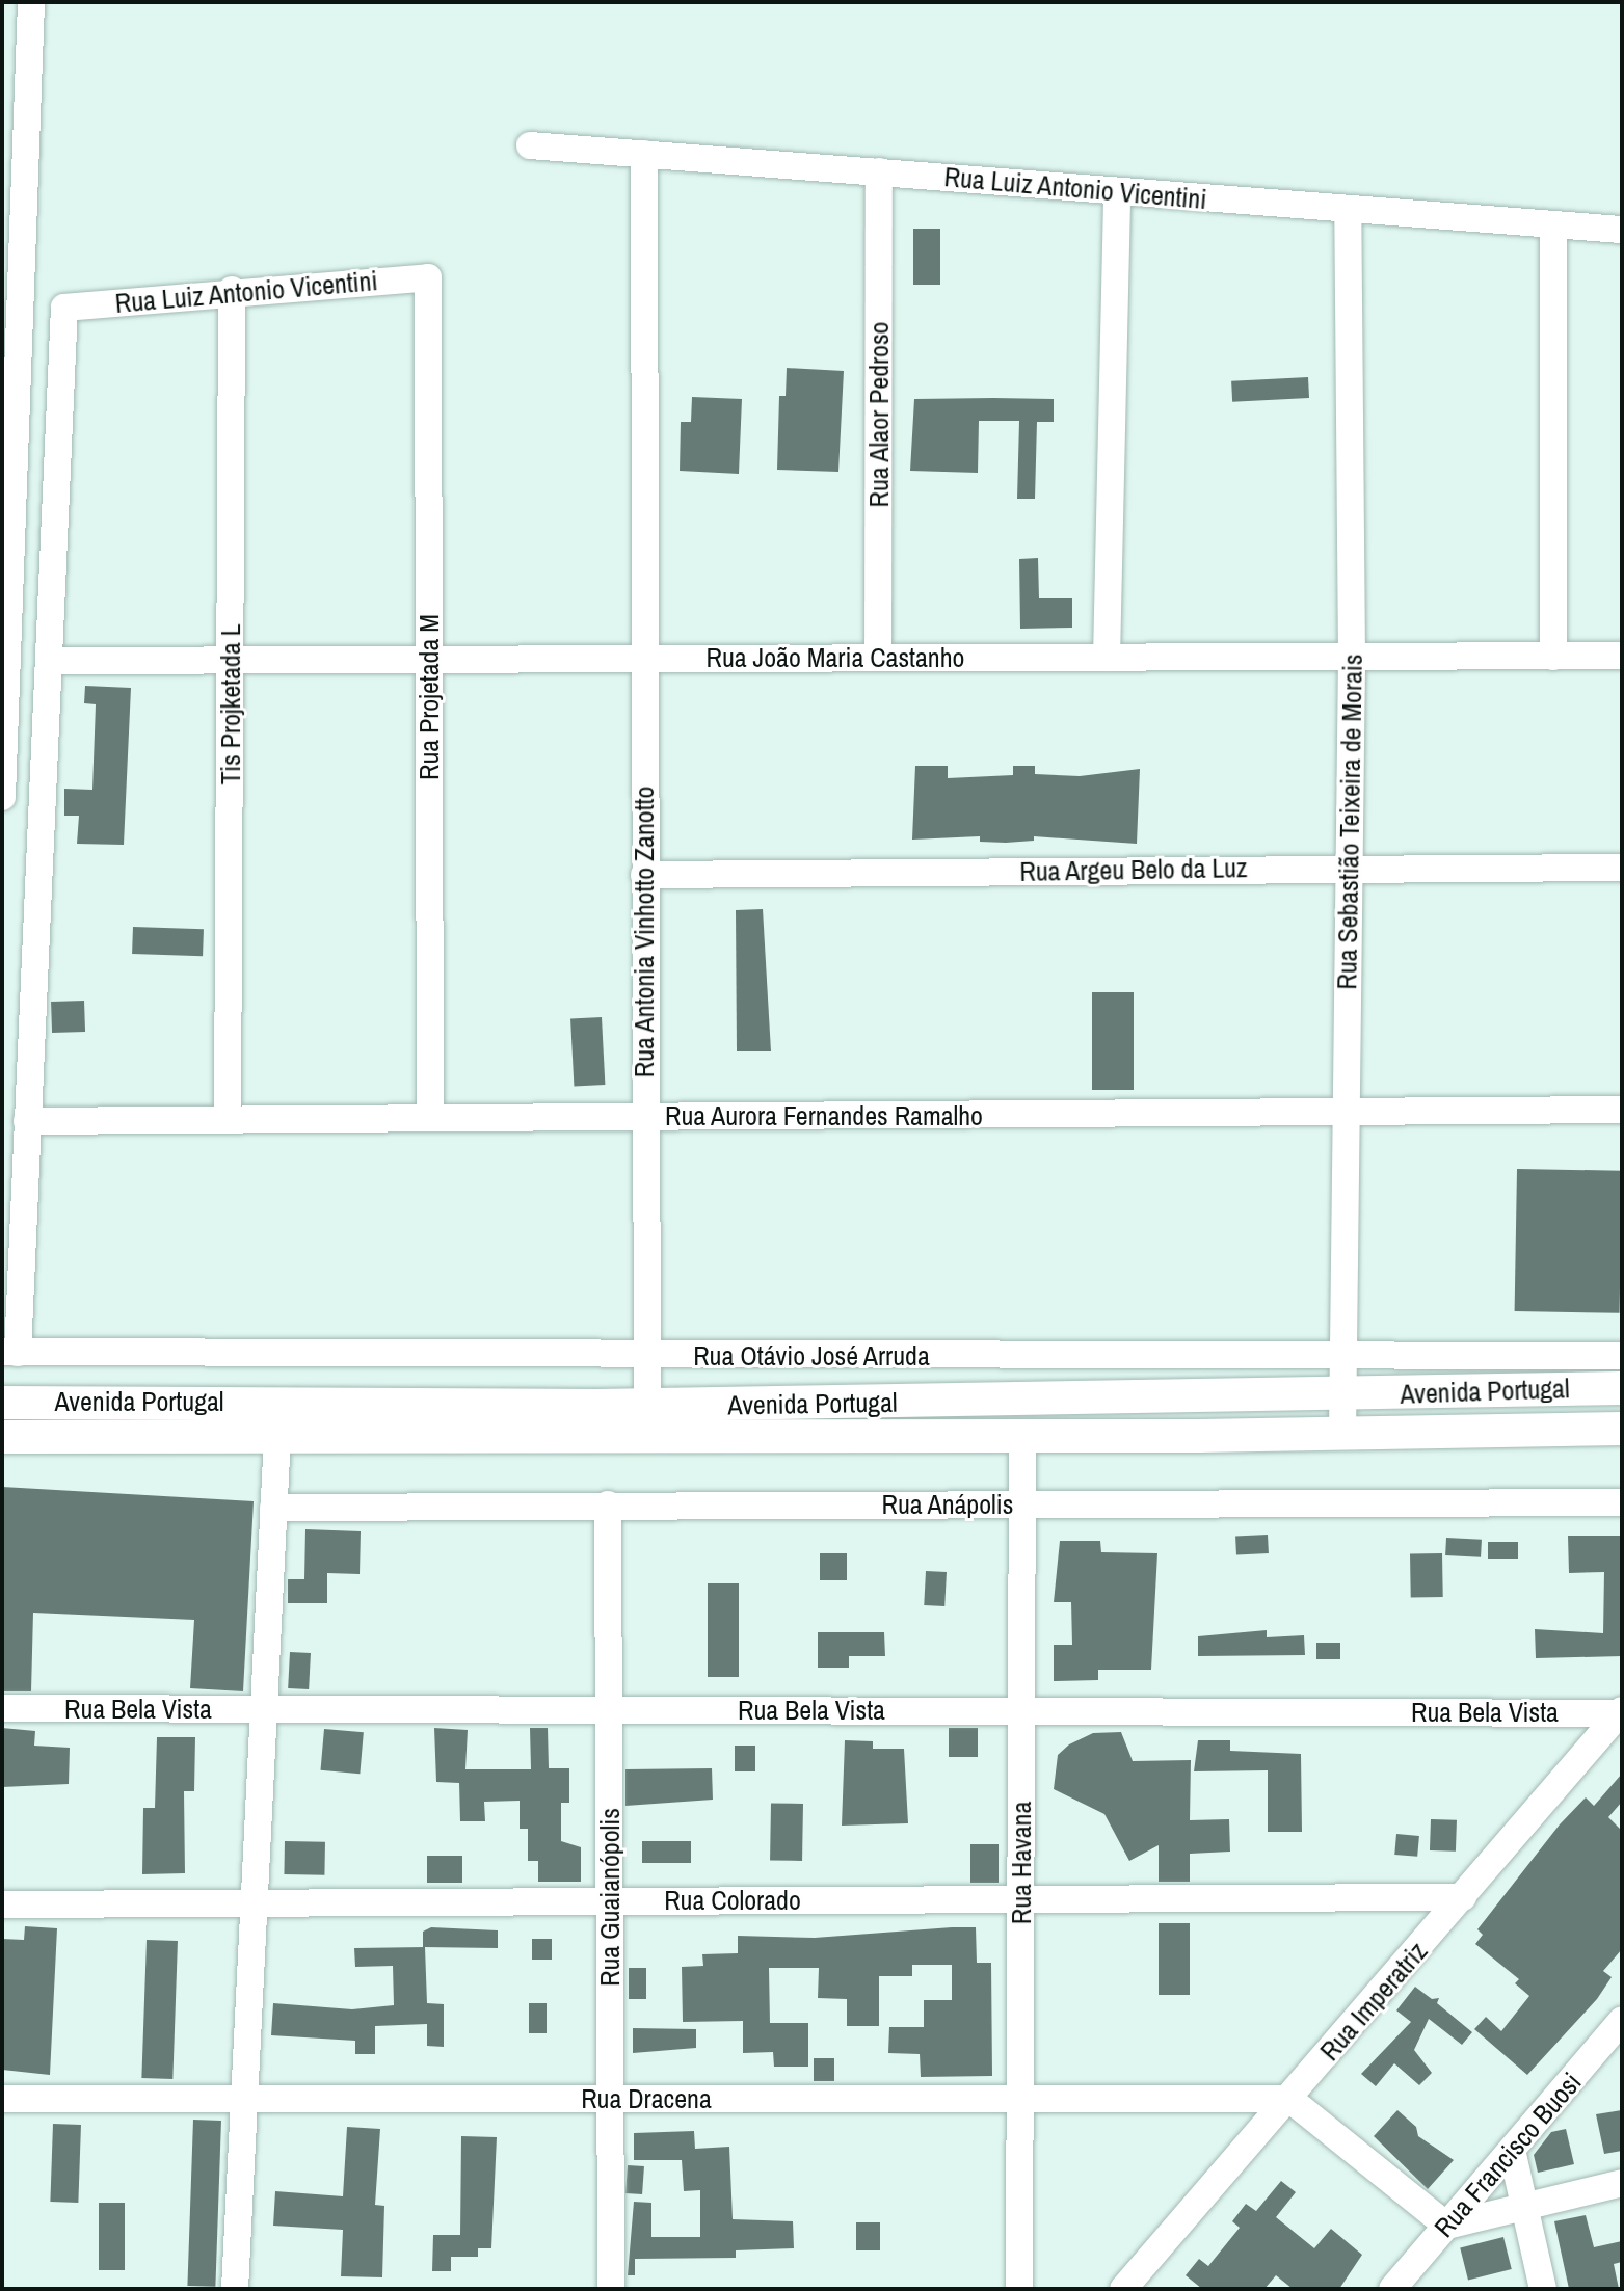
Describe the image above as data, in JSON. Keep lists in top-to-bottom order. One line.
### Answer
{"streets":{"main road":["Avenida Portugal"],"street":["Rua Luiz Antonio Vicentini","Rua Alaor Pedroso","Rua João Maria Castanho","Rua Projetada M","Tis Projketada L","Rua Sebastião Teixeira de Morais","Rua Argeu Belo da Luz","Rua Antonia Vinhotto Zanotto","Rua Aurora Fernandes Ramalho","Rua Otávio José Arruda","Rua Anápolis","Rua Bela Vista","Rua Havana","Rua Guaianópolis","Rua Colorado","Rua Imperatriz","Rua Dracena","Rua Francisco Buosi"]},"crossings":[["Rua Luiz Antonio Vicentini","Rua Alaor Pedroso"],["Rua Luiz Antonio Vicentini","Rua João Maria Castanho"],["Rua Luiz Antonio Vicentini","Rua Projetada M"],["Rua Luiz Antonio Vicentini","Tis Projketada L"],["Rua Luiz Antonio Vicentini","Rua Sebastião Teixeira de Morais"],["Rua Luiz Antonio Vicentini","Rua Antonia Vinhotto Zanotto"],["Rua Alaor Pedroso","Rua João Maria Castanho"],["Rua João Maria Castanho","Rua Projetada M"],["Rua João Maria Castanho","Tis Projketada L"],["Rua João Maria Castanho","Rua Sebastião Teixeira de Morais"],["Rua João Maria Castanho","Rua Antonia Vinhotto Zanotto"],["Rua Projetada M","Rua Aurora Fernandes Ramalho"],["Tis Projketada L","Rua Aurora Fernandes Ramalho"],["Rua Sebastião Teixeira de Morais","Rua Argeu Belo da Luz"],["Rua Sebastião Teixeira de Morais","Rua Aurora Fernandes Ramalho"],["Rua Sebastião Teixeira de Morais","Rua Otávio José Arruda"],["Rua Sebastião Teixeira de Morais","Avenida Portugal"],["Rua Argeu Belo da Luz","Rua Antonia Vinhotto Zanotto"],["Rua Antonia Vinhotto Zanotto","Rua Aurora Fernandes Ramalho"],["Rua Antonia Vinhotto Zanotto","Rua Otávio José Arruda"],["Rua Antonia Vinhotto Zanotto","Avenida Portugal"],["Avenida Portugal","Rua Havana"],["Rua Anápolis","Rua Havana"],["Rua Anápolis","Rua Guaianópolis"],["Rua Bela Vista","Rua Havana"],["Rua Bela Vista","Rua Guaianópolis"],["Rua Bela Vista","Rua Imperatriz"],["Rua Havana","Rua Colorado"],["Rua Havana","Rua Dracena"],["Rua Guaianópolis","Rua Colorado"],["Rua Guaianópolis","Rua Dracena"],["Rua Colorado","Rua Imperatriz"],["Rua Imperatriz","Rua Dracena"]]}
